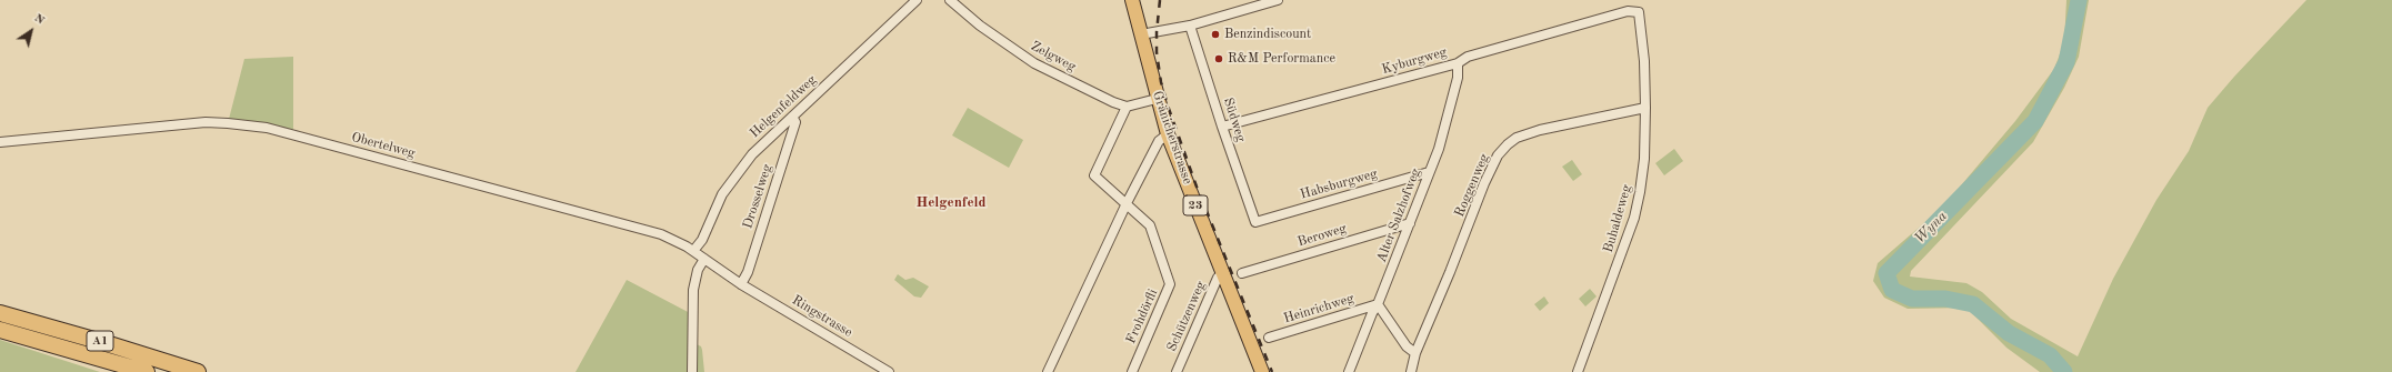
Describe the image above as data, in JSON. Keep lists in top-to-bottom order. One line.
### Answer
{"streets":{"highway":["A1"],"main road":["Gränicherstrasse","23"],"street":["Zelgweg","Kyburgweg","Helgenfeldweg","Südweg","Obertelweg","Habsburgweg","Roggenweg","Drosselweg","Alter Salzhofweg","Buhaldeweg","Beroweg","Heinrichweg","Ringstrasse","Frohdörfli","Schützenweg"]},"crossings":[["Zelgweg","Frohdörfli"],["Kyburgweg","Südweg"],["Kyburgweg","Alter Salzhofweg"],["Kyburgweg","Buhaldeweg"],["Helgenfeldweg","Obertelweg"],["Helgenfeldweg","Drosselweg"],["Südweg","Habsburgweg"],["Gränicherstrasse","Schützenweg"],["Obertelweg","Drosselweg"],["Obertelweg","Ringstrasse"],["Habsburgweg","Alter Salzhofweg"],["Roggenweg","Buhaldeweg"],["Drosselweg","Ringstrasse"],["Alter Salzhofweg","Beroweg"],["Alter Salzhofweg","Heinrichweg"]],"districts":["Helgenfeld"],"water":["Wyna"],"places":["Benzindiscount","R&M Performance"],"north":"top right"}
